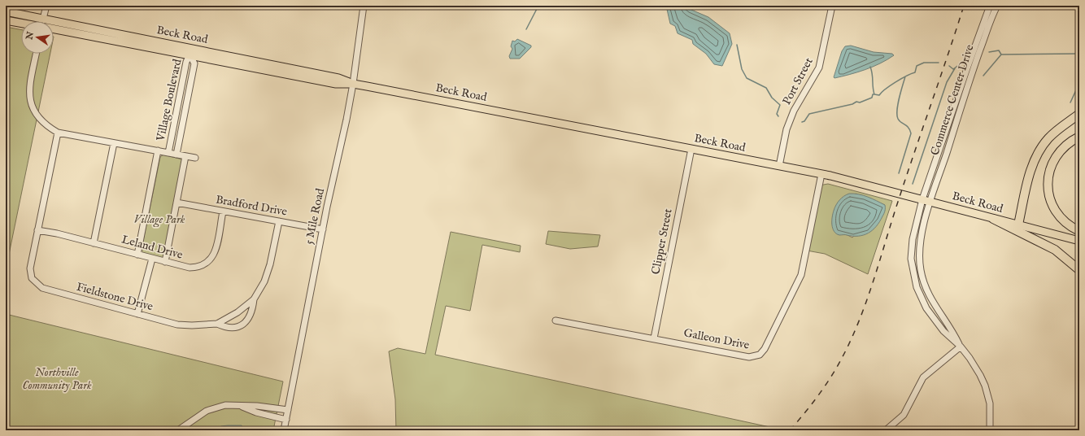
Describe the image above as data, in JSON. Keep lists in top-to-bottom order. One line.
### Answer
{"streets":{"main road":["Beck Road"],"street":["Port Street","Village Boulevard","Commerce Center Drive","Bradford Drive","5 Mile Road","Clipper Street","Leland Drive","Fieldstone Drive","Galleon Drive"]},"crossings":[["Beck Road","Port Street"],["Beck Road","Village Boulevard"],["Beck Road","Commerce Center Drive"],["Beck Road","5 Mile Road"],["Beck Road","Clipper Street"],["Beck Road","Galleon Drive"],["Bradford Drive","5 Mile Road"],["Bradford Drive","Leland Drive"],["Bradford Drive","Fieldstone Drive"],["Clipper Street","Galleon Drive"],["Leland Drive","Fieldstone Drive"]],"parks":["Village Park","Northville Community Park"],"north":"left"}
